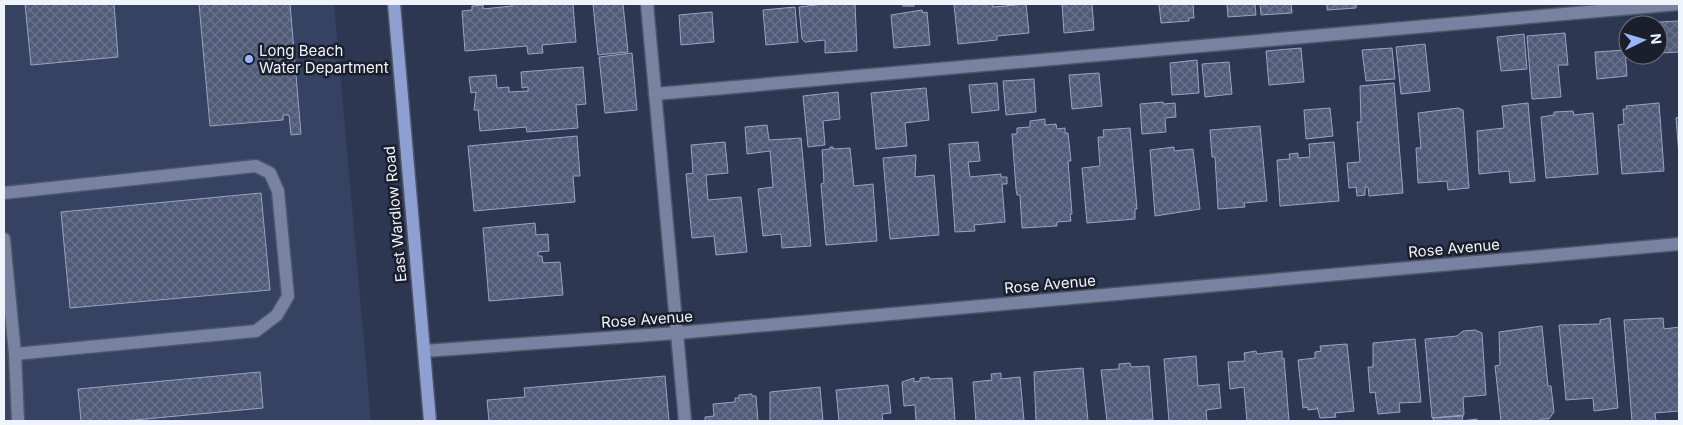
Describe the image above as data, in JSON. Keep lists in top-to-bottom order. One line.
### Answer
{"streets":{"main road":["East Wardlow Road"],"street":["Rose Avenue"]},"crossings":[["East Wardlow Road","Rose Avenue"]],"places":["Long Beach Water Department"],"north":"right"}
